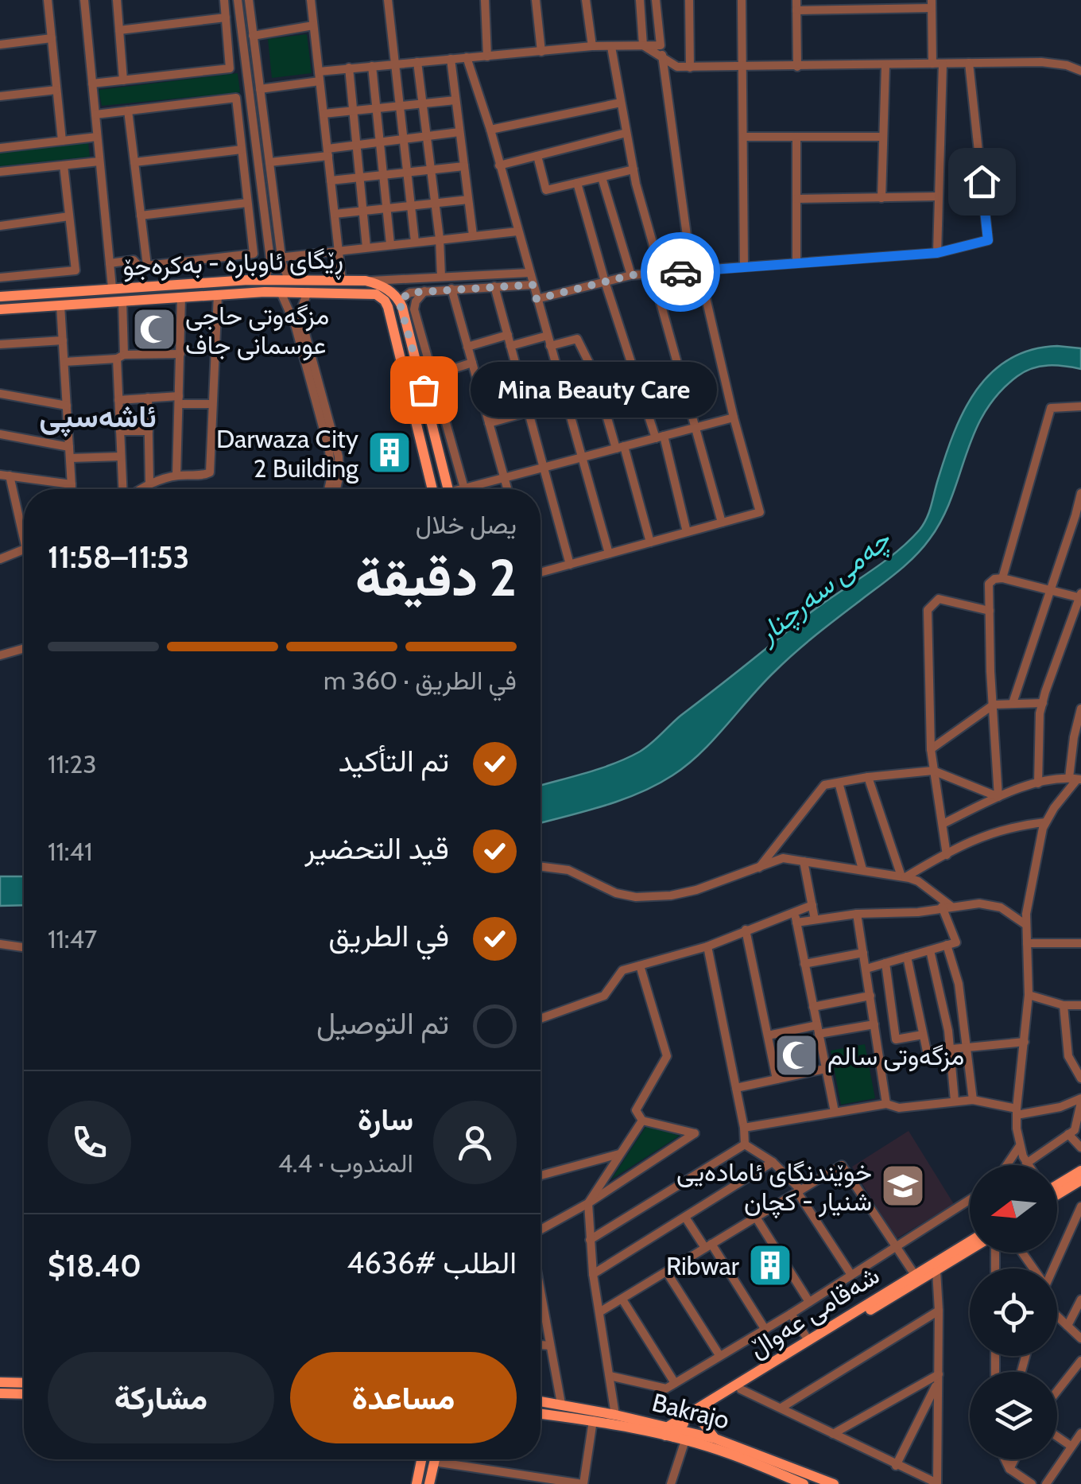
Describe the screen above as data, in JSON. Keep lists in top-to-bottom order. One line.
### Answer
{"streets":{"main road":["ڕێگای ئاوبارە - بەکرەجۆ","شەقامی عەواڵ","Bakrajo"]},"crossings":[["شەقامی عەواڵ","Bakrajo"]],"districts":["ئاشەسپی"],"water":["چەمی سەرچنار"],"places":{"mosque":["مزگەوتی حاجی عوسمانی جاف","مزگەوتی سالم"],"other":["Mina Beauty Care"],"building":["Darwaza City 2 Building","Ribwar"],"school or university":["خوێندنگای ئامادەیی شنیار - کچان"]},"north":"left","page":{"bubble":"Mina Beauty Care","heading":["2 دقيقة","يصل خلال","11:53–11:58"],"panel":["سارة","المندوب · 4.4","الطلب #4636","$18.40"],"bar":"في الطريق · 360 m","list":[["تم التأكيد","11:23"],["قيد التحضير","11:41"],["في الطريق","11:47"],"تم التوصيل"],"buttons":["مساعدة","مشاركة"]}}
